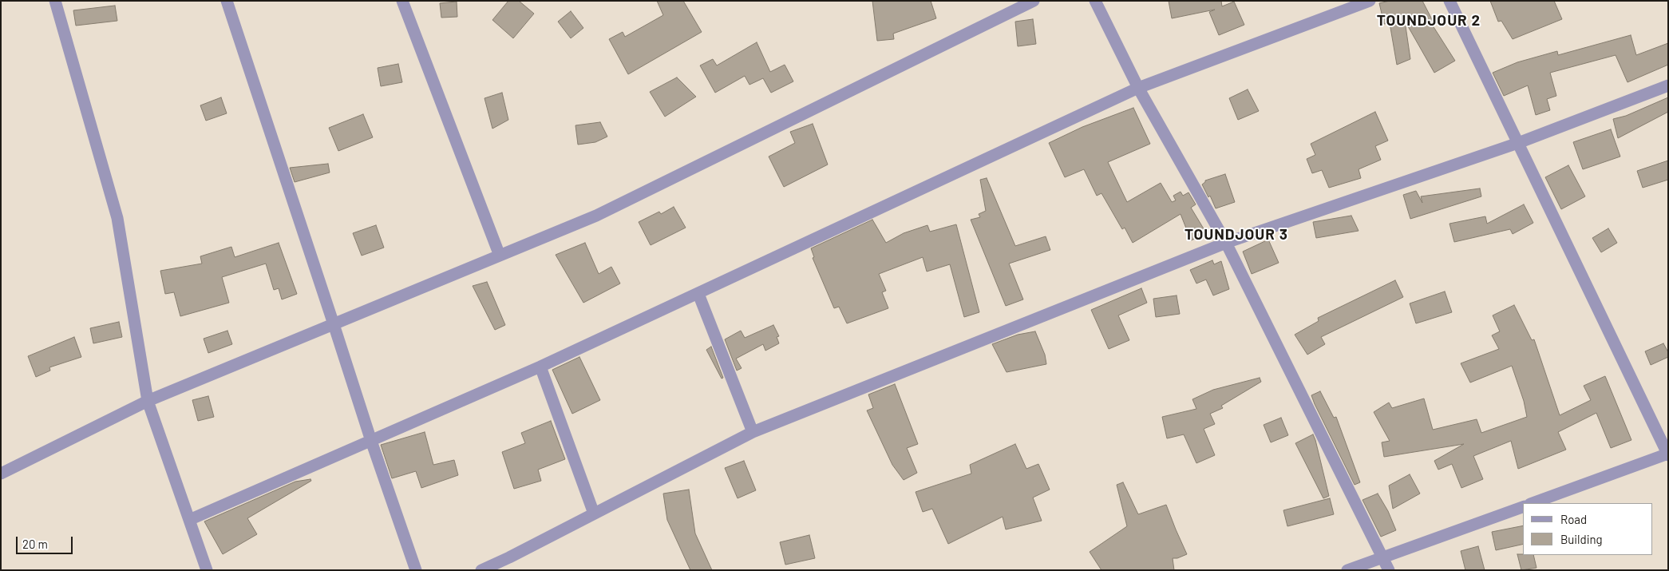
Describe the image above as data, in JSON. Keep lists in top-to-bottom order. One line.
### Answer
{"districts":["TOUNDJOUR 2","TOUNDJOUR 3"],"legend":["Road","Building"],"scale_bar":"20 m"}
